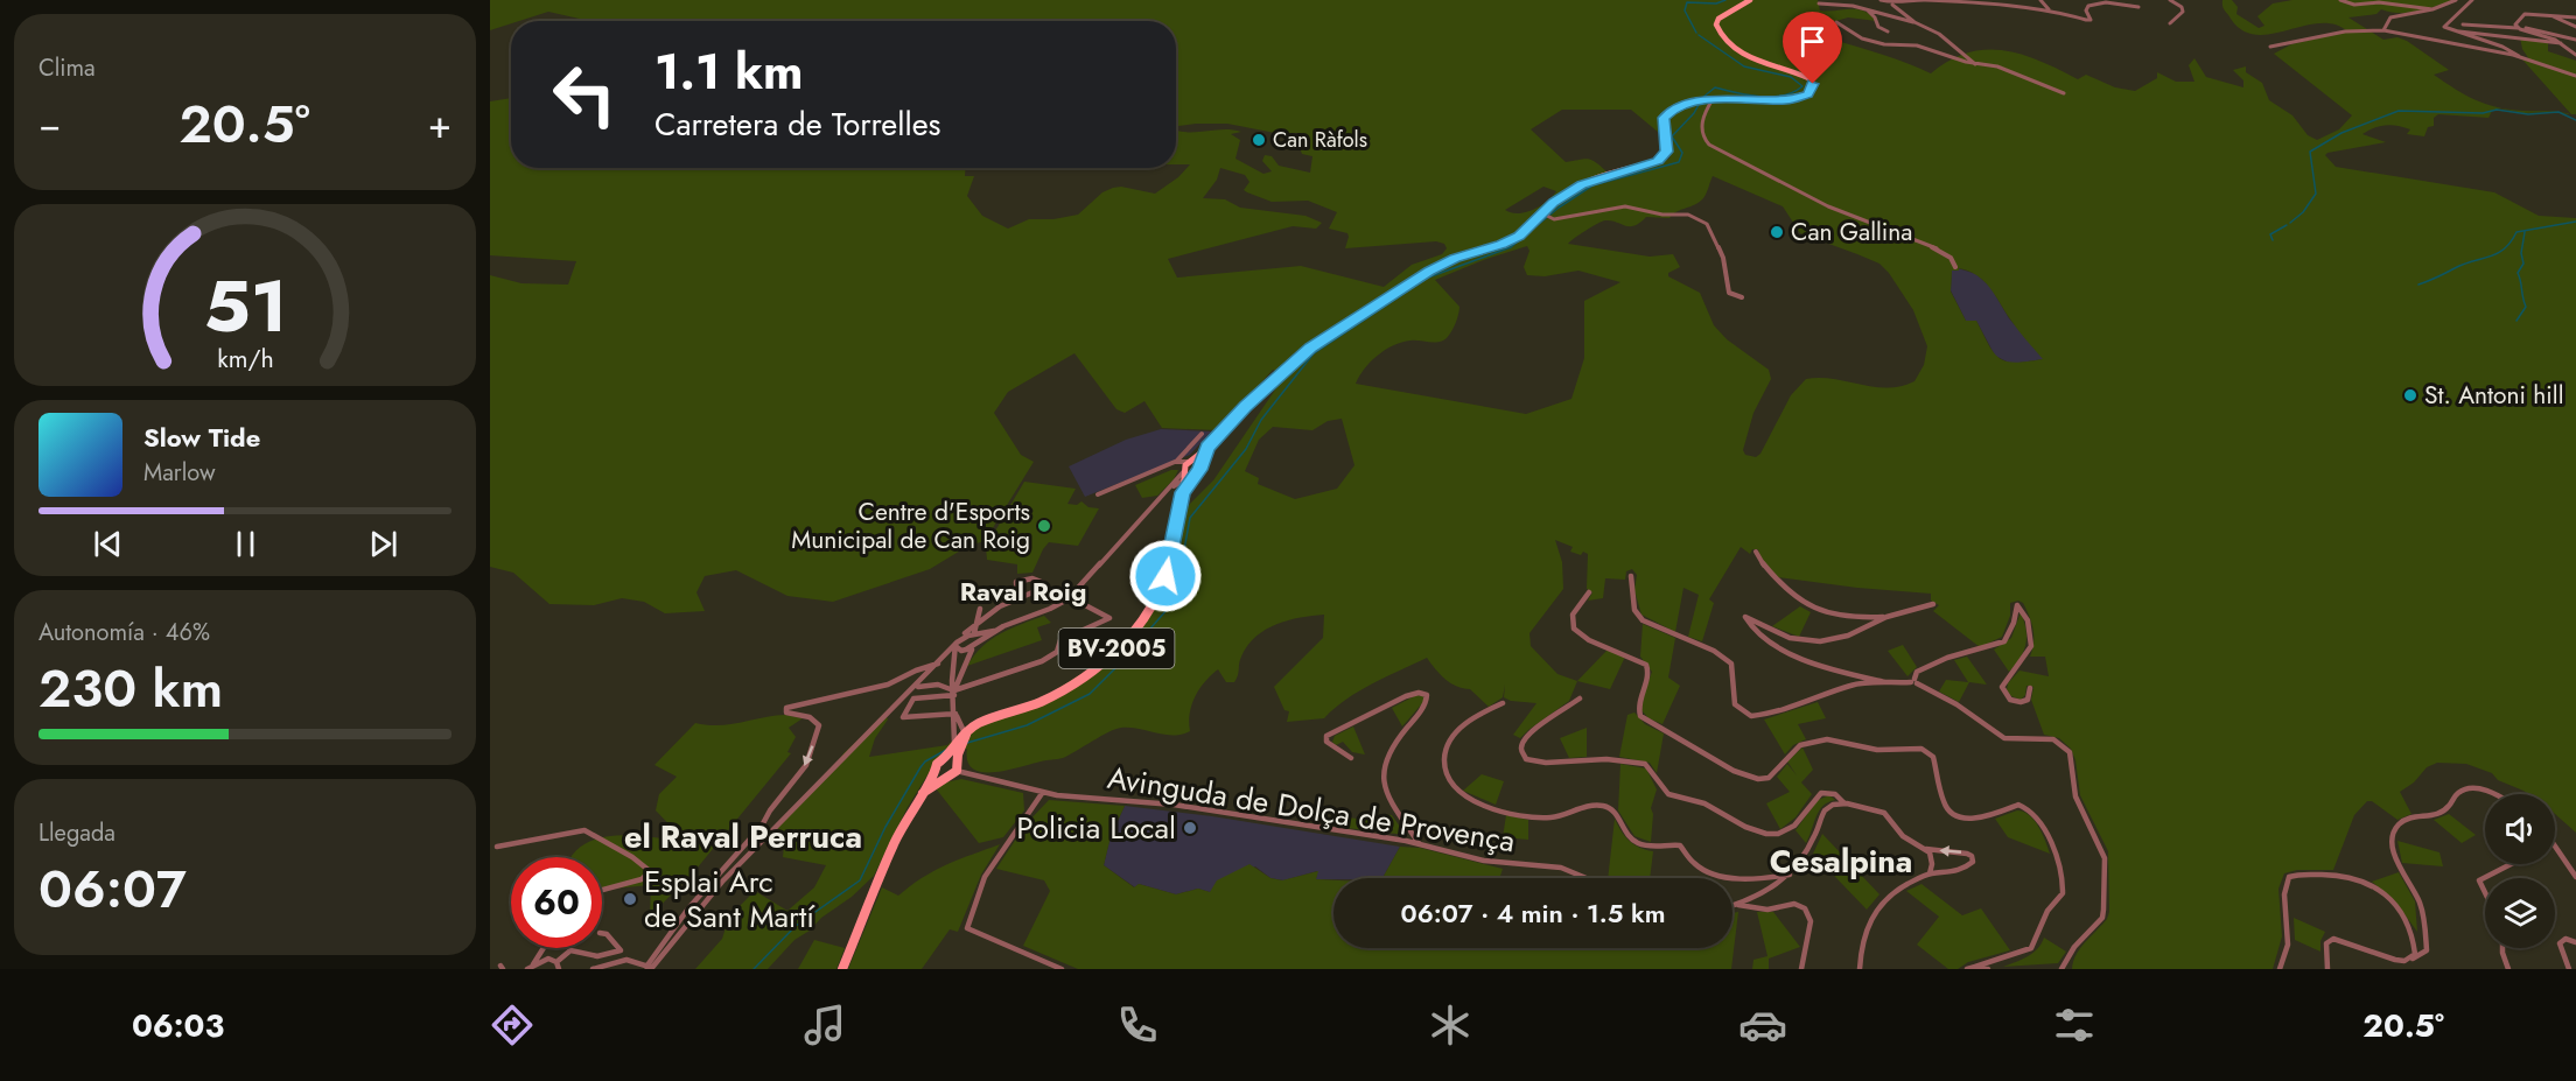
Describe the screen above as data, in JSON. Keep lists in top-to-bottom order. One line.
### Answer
{"streets":{"main road":["BV-2005"],"street":["Avinguda de Dolça de Provença"]},"crossings":[["BV-2005","Avinguda de Dolça de Provença"]],"districts":["Raval Roig","el Raval Perruca","Cesalpina"],"places":["Can Ràfols","Can Gallina","St. Antoni hill","Centre d'Esports Municipal de Can Roig","Policia Local","Esplai Arc de Sant Martí"],"page":{"tile":["Clima",["Autonomía · 46%","230 km"],["Llegada","06:07"]],"turn":["1.1 km","Carretera de Torrelles"],"heat":["−","20.5°","+"],"song":["Slow Tide","Marlow"],"limit":"60","trip":"06:07 · 4 min · 1.5 km","tabs":["06:03","20.5°"],"gauge":["51","km/h"]}}
